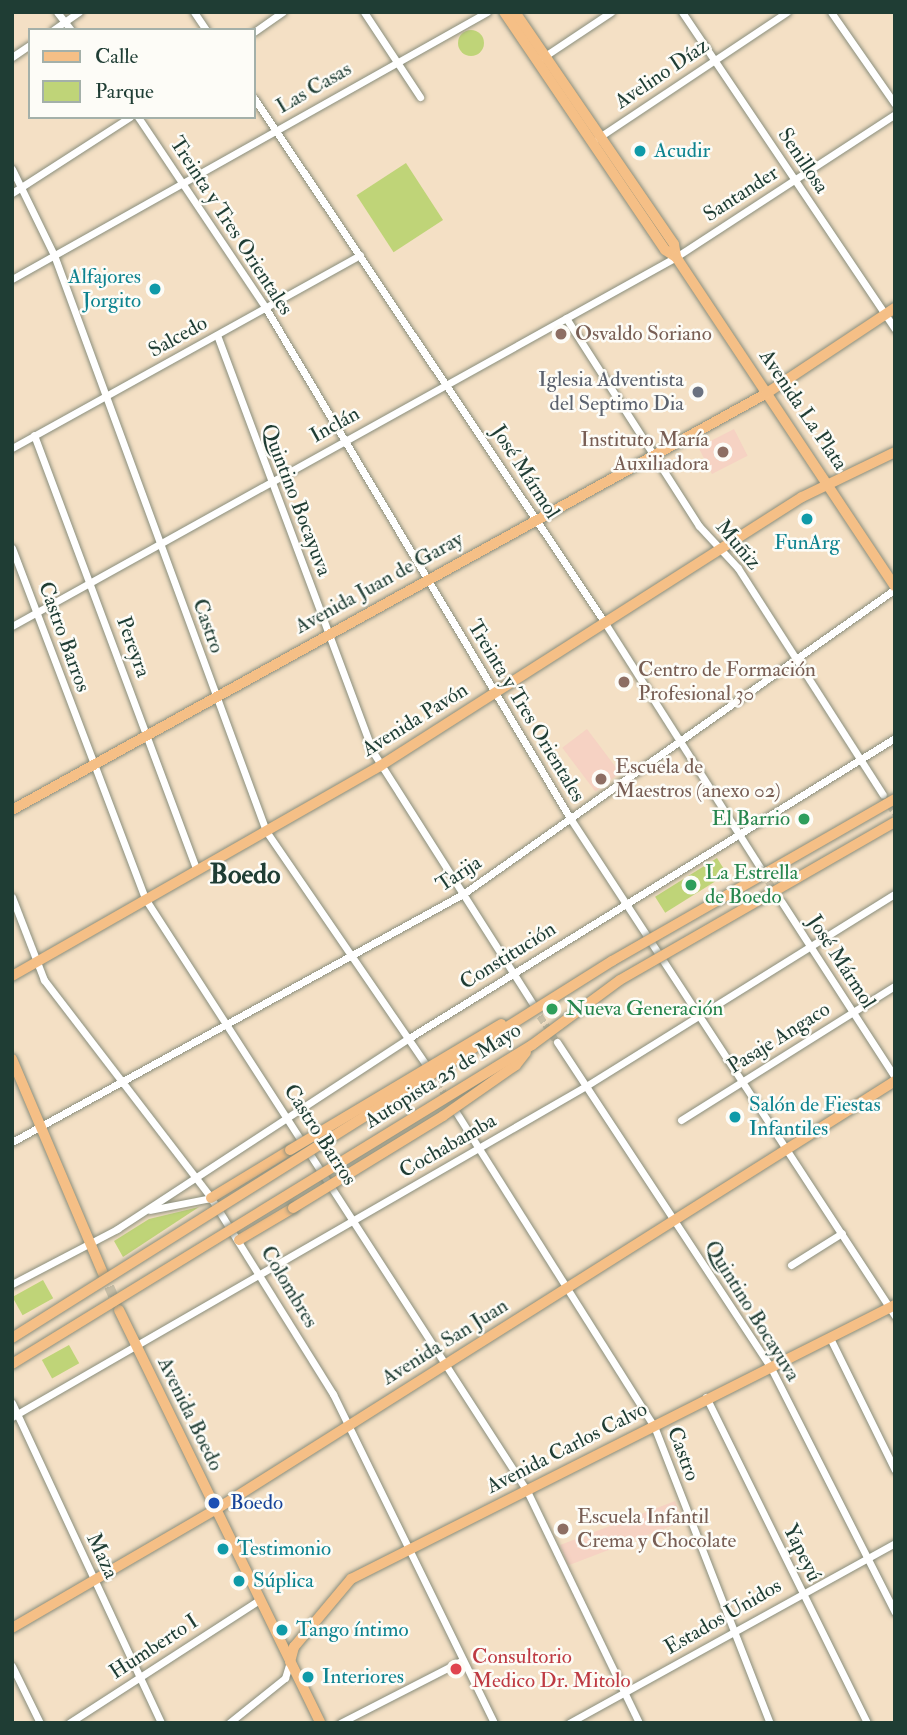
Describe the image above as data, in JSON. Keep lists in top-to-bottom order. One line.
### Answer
{"streets":{"highway":["Autopista 25 de Mayo"],"main road":["Avenida La Plata","Avenida Juan de Garay","Avenida Pavón","Avenida San Juan","Avenida Boedo","Avenida Carlos Calvo"],"street":["Avelino Díaz","Las Casas","Senillosa","Santander","Treinta y Tres Orientales","Salcedo","Inclán","José Mármol","Quintino Bocayuva","Muñiz","Castro","Castro Barros","Pereyra","Tarija","Constitución","Pasaje Angaco","Cochabamba","Colombres","Yapeyú","Maza","Estados Unidos","Humberto I"]},"crossings":[["Avelino Díaz","Senillosa"],["Avelino Díaz","Avenida La Plata"],["Las Casas","Treinta y Tres Orientales"],["Las Casas","José Mármol"],["Las Casas","Castro"],["Senillosa","Santander"],["Senillosa","Avenida Juan de Garay"],["Santander","Avenida La Plata"],["Santander","Inclán"],["Treinta y Tres Orientales","Salcedo"],["Treinta y Tres Orientales","Inclán"],["Treinta y Tres Orientales","Avenida Juan de Garay"],["Treinta y Tres Orientales","Avenida Pavón"],["Treinta y Tres Orientales","Tarija"],["Treinta y Tres Orientales","Constitución"],["Treinta y Tres Orientales","Pasaje Angaco"],["Treinta y Tres Orientales","Cochabamba"],["Treinta y Tres Orientales","Avenida San Juan"],["Treinta y Tres Orientales","Avenida Carlos Calvo"],["Salcedo","José Mármol"],["Salcedo","Quintino Bocayuva"],["Salcedo","Castro"],["Salcedo","Pereyra"],["Avenida La Plata","Inclán"],["Avenida La Plata","Avenida Juan de Garay"],["Avenida La Plata","Avenida Pavón"],["Avenida La Plata","Tarija"],["Inclán","José Mármol"],["Inclán","Quintino Bocayuva"],["Inclán","Muñiz"],["Inclán","Castro"],["Inclán","Castro Barros"],["Inclán","Pereyra"],["José Mármol","Avenida Juan de Garay"],["José Mármol","Avenida Pavón"],["José Mármol","Tarija"],["José Mármol","Constitución"],["José Mármol","Pasaje Angaco"],["José Mármol","Cochabamba"],["José Mármol","Avenida San Juan"],["Quintino Bocayuva","Avenida Juan de Garay"],["Quintino Bocayuva","Avenida Pavón"],["Quintino Bocayuva","Tarija"],["Quintino Bocayuva","Constitución"],["Quintino Bocayuva","Cochabamba"],["Quintino Bocayuva","Avenida San Juan"],["Quintino Bocayuva","Avenida Carlos Calvo"],["Quintino Bocayuva","Estados Unidos"],["Muñiz","Avenida Juan de Garay"],["Muñiz","Avenida Pavón"],["Muñiz","Tarija"],["Muñiz","Constitución"],["Muñiz","Autopista 25 de Mayo"],["Avenida Juan de Garay","Castro"],["Avenida Juan de Garay","Castro Barros"],["Avenida Juan de Garay","Pereyra"],["Castro","Avenida Pavón"],["Castro","Tarija"],["Castro","Constitución"],["Castro","Cochabamba"],["Castro","Avenida San Juan"],["Castro","Avenida Carlos Calvo"],["Castro","Estados Unidos"],["Castro Barros","Avenida Pavón"],["Castro Barros","Tarija"],["Castro Barros","Constitución"],["Castro Barros","Cochabamba"],["Castro Barros","Avenida San Juan"],["Castro Barros","Avenida Carlos Calvo"],["Castro Barros","Estados Unidos"],["Pereyra","Avenida Pavón"],["Avenida Pavón","Colombres"],["Tarija","Colombres"],["Constitución","Colombres"],["Cochabamba","Colombres"],["Cochabamba","Avenida Boedo"],["Cochabamba","Maza"],["Colombres","Avenida San Juan"],["Colombres","Avenida Carlos Calvo"],["Avenida San Juan","Avenida Boedo"],["Avenida San Juan","Maza"],["Avenida Boedo","Avenida Carlos Calvo"],["Avenida Boedo","Humberto I"],["Avenida Carlos Calvo","Yapeyú"],["Yapeyú","Estados Unidos"],["Maza","Humberto I"]],"districts":["Boedo"],"places":["Acudir","Alfajores Jorgito","Osvaldo Soriano","Iglesia Adventista del Septimo Dia","Instituto María Auxiliadora","FunArg","Centro de Formación Profesional 30","Escuela de Maestros (anexo 02)","El Barrio","La Estrella de Boedo","Nueva Generación","Salón de Fiestas Infantiles","Boedo","Escuela Infantil Crema y Chocolate","Testimonio","Súplica","Tango íntimo","Consultorio Medico Dr. Mitolo","Interiores"],"legend":["Calle","Parque"]}
